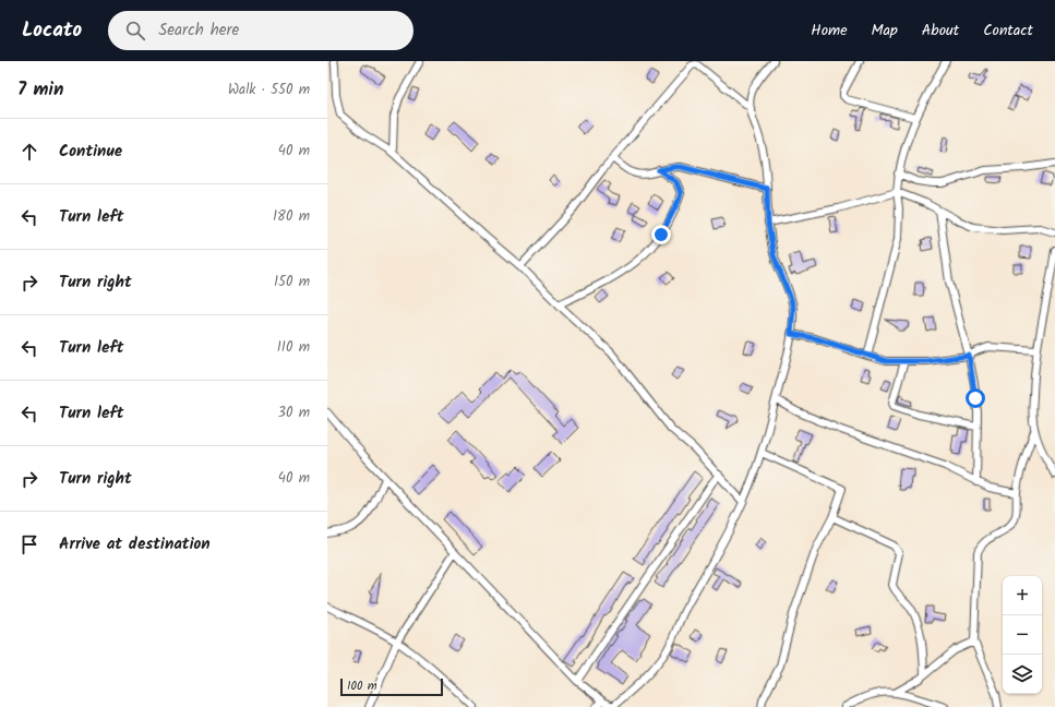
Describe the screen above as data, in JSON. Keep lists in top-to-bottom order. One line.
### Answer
{"scale_bar":"100 m","page":{"header":"Locato","search":"Search here","nav":["Home","Map","About","Contact"],"heading":["7 min","Walk · 550 m"],"list":[["Continue","40 m"],["Turn left","180 m"],["Turn right","150 m"],["Turn left","110 m"],["Turn left","30 m"],["Turn right","40 m"],"Arrive at destination"],"map_buttons":["+","−"],"scale":"100 m"}}
